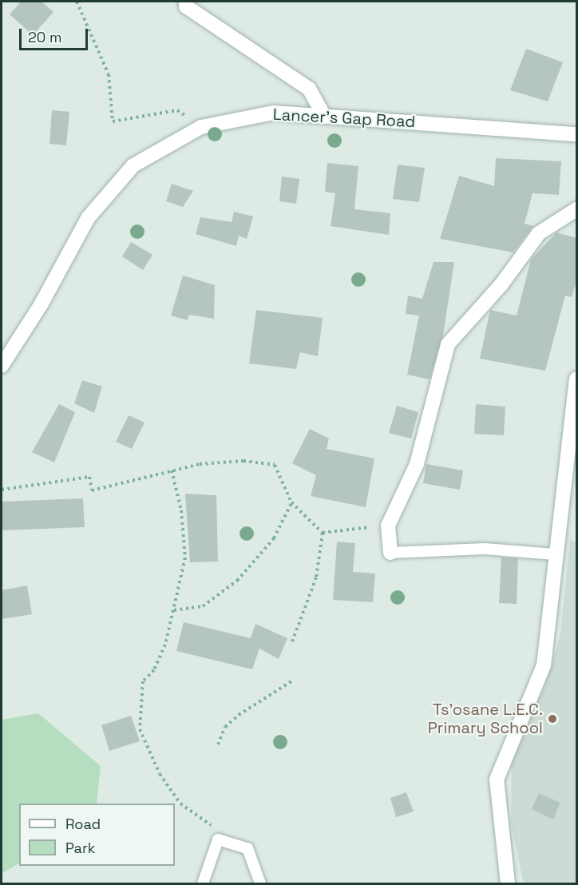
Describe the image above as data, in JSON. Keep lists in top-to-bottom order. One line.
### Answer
{"streets":{"street":["Lancer's Gap Road"]},"places":["Ts'osane L.E.C. Primary School"],"legend":["Road","Park"],"scale_bar":"20 m"}
